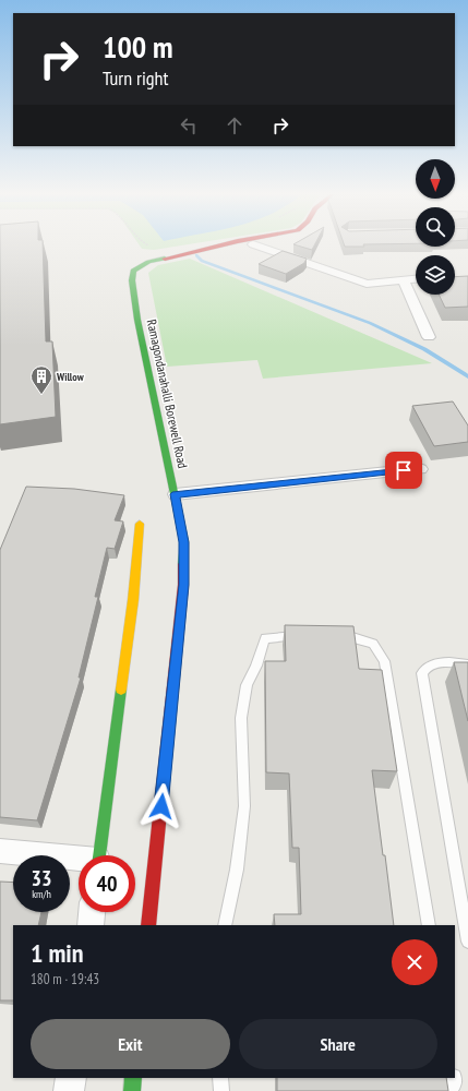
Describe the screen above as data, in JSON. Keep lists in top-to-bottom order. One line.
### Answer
{"streets":{"street":["Ramagondanahalli Borewell Road"]},"places":{"building":["Willow"]},"north":"bottom","page":{"turn":["100 m","Turn right"],"speed":"33 km/h","limit":"40","heading":["1 min","180 m · 19:43"],"buttons":["Exit","Share"]}}
